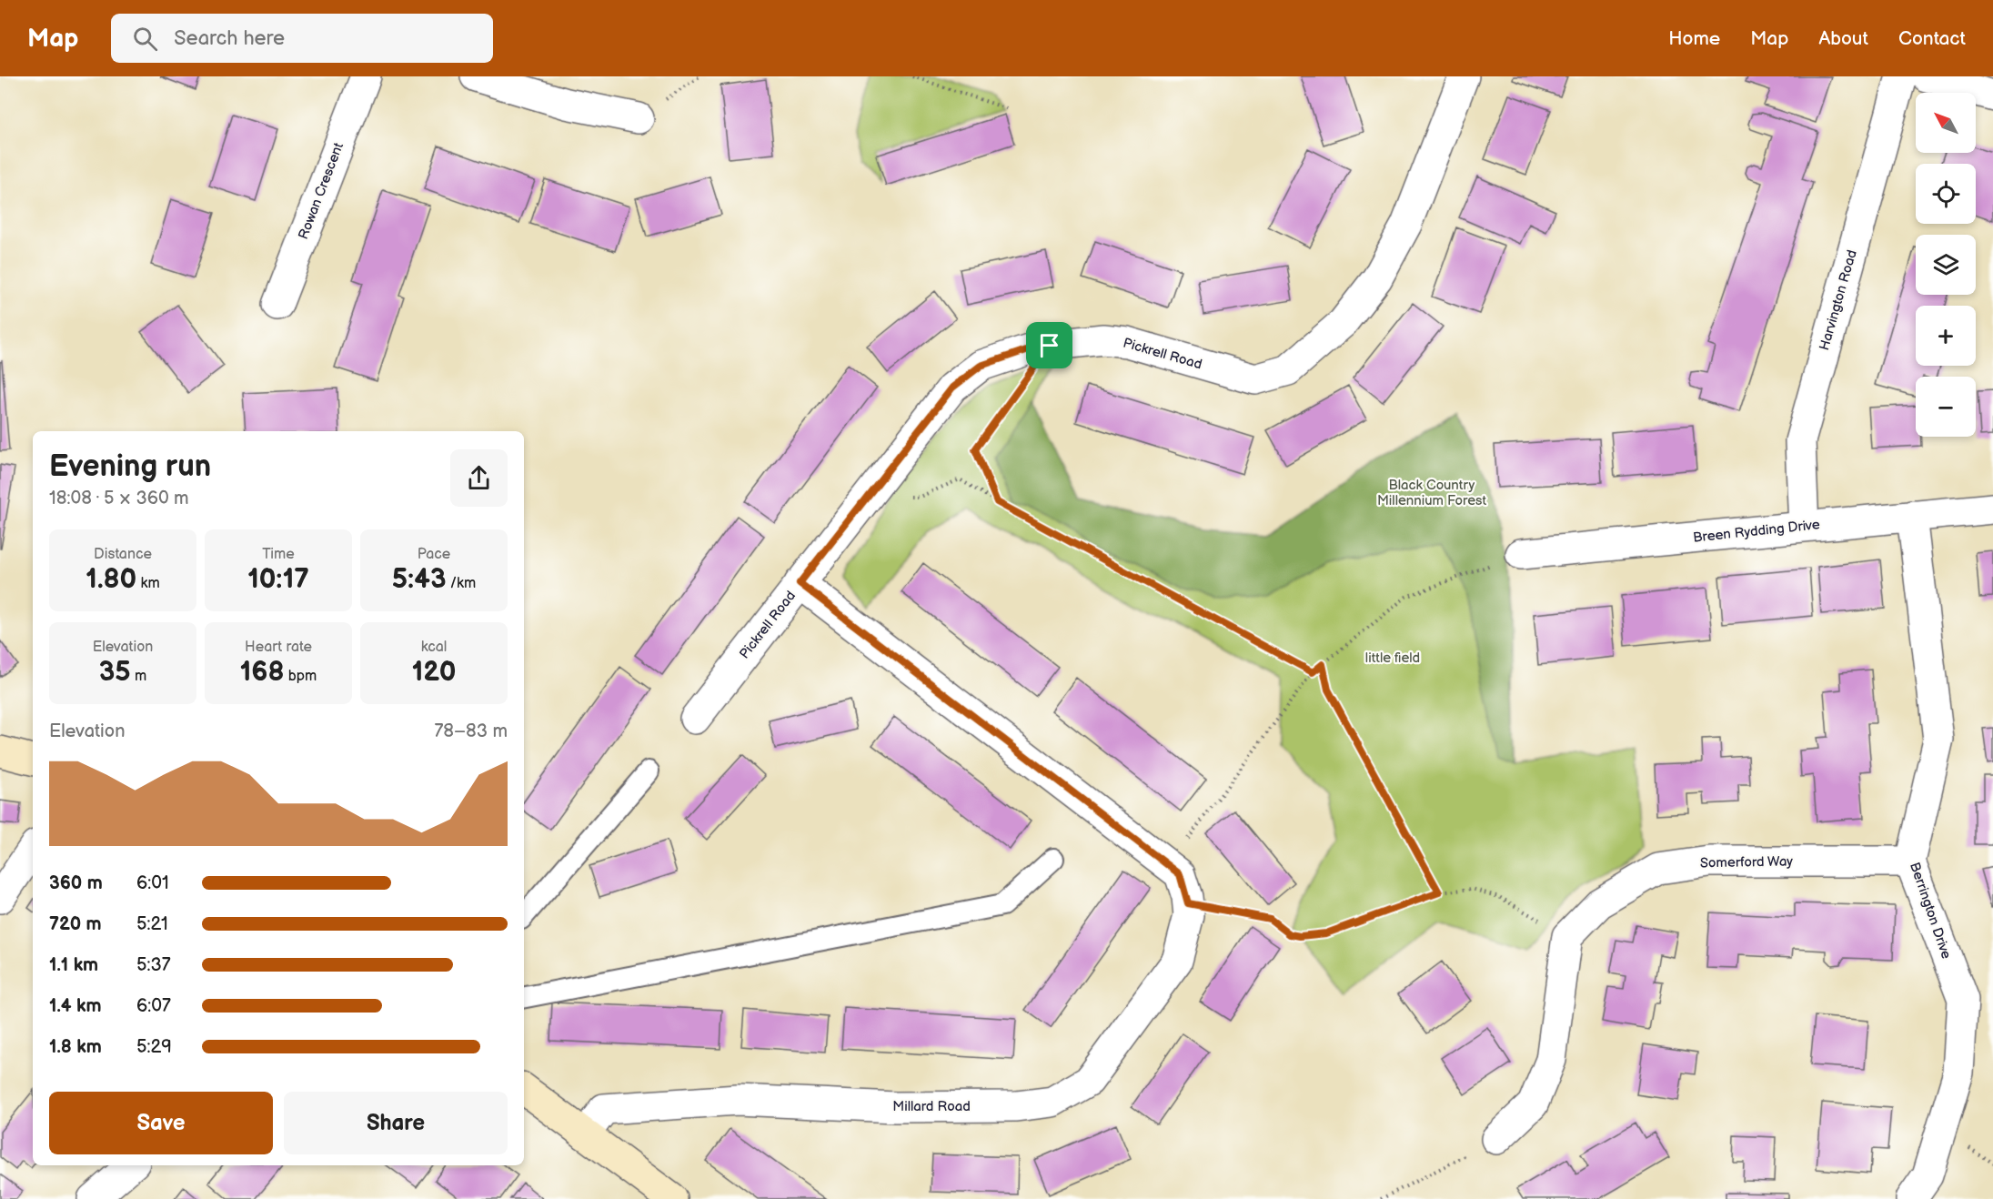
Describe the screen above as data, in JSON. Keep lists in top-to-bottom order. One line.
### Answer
{"streets":{"street":["Rowan Crescent","Harvington Road","Pickrell Road","Breen Rydding Drive","Somerford Way","Berrington Drive","Millard Road"]},"crossings":[["Harvington Road","Breen Rydding Drive"],["Breen Rydding Drive","Berrington Drive"],["Somerford Way","Berrington Drive"]],"parks":["Black Country Millennium Forest","little field"],"north":"top left","page":{"header":"Map","search":"Search here","nav":["Home","Map","About","Contact"],"map_buttons":["+","−"],"heading":["Evening run","18:08 · 5 × 360 m"],"stats":[["Distance","1.80 km"],["Time","10:17"],["Pace","5:43 /km"],["Elevation","35 m"],["Heart rate","168 bpm"],["kcal","120"]],"chart":["Elevation","78–83 m"],"list":[{"name":"360 m","note":"6:01"},{"name":"720 m","note":"5:21"},{"name":"1.1 km","note":"5:37"},{"name":"1.4 km","note":"6:07"},{"name":"1.8 km","note":"5:29"}],"buttons":["Save","Share"]}}
